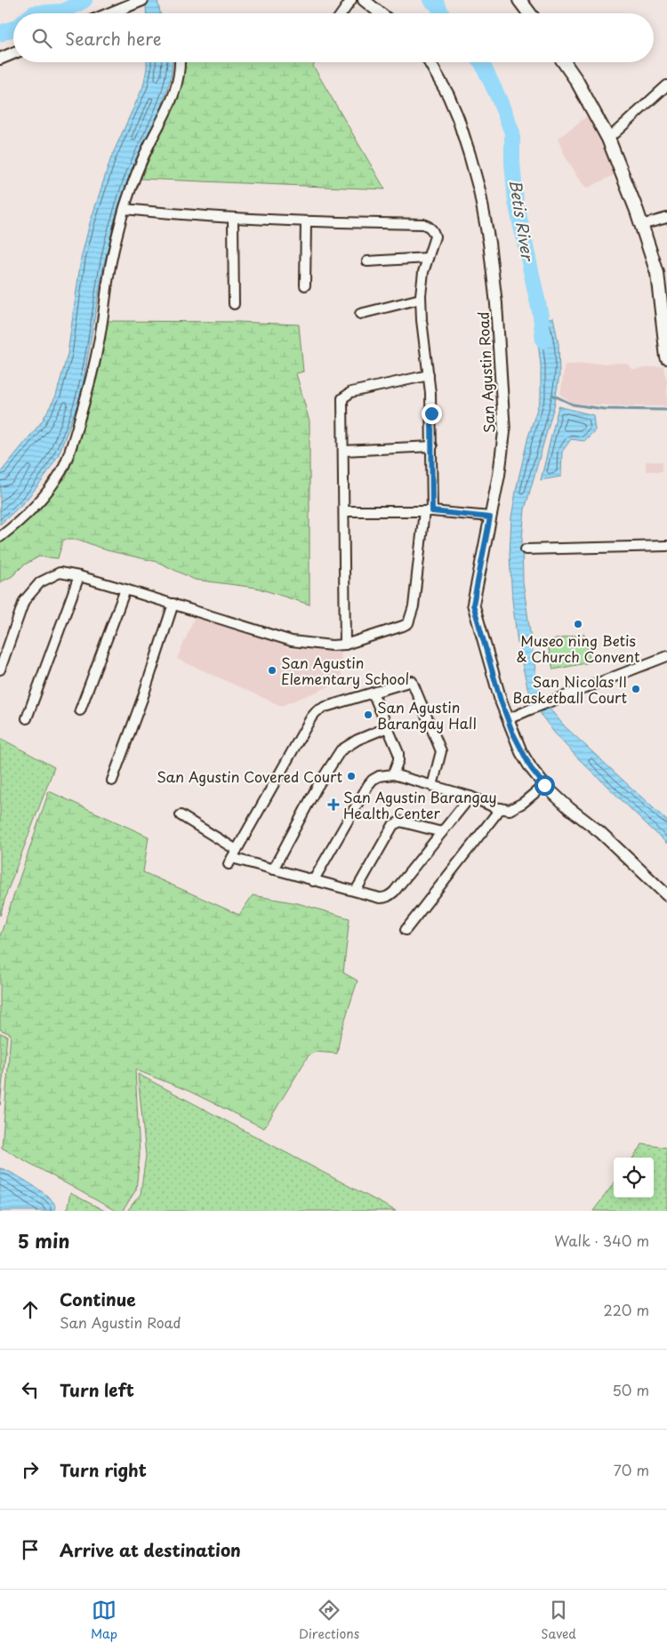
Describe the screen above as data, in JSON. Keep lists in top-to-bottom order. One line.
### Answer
{"streets":{"street":["San Agustin Road"]},"water":["Betis River"],"places":{"other":["Museo ning Betis & Church Convent","San Agustin Elementary School","San Nicolas II Basketball Court","San Agustin Barangay Hall","San Agustin Covered Court"],"health":["San Agustin Barangay Health Center"]},"page":{"search":"Search here","heading":["5 min","Walk · 340 m"],"list":[["Continue","San Agustin Road","220 m"],["Turn left","50 m"],["Turn right","70 m"],"Arrive at destination"],"nav":["Map","Directions","Saved"]}}
